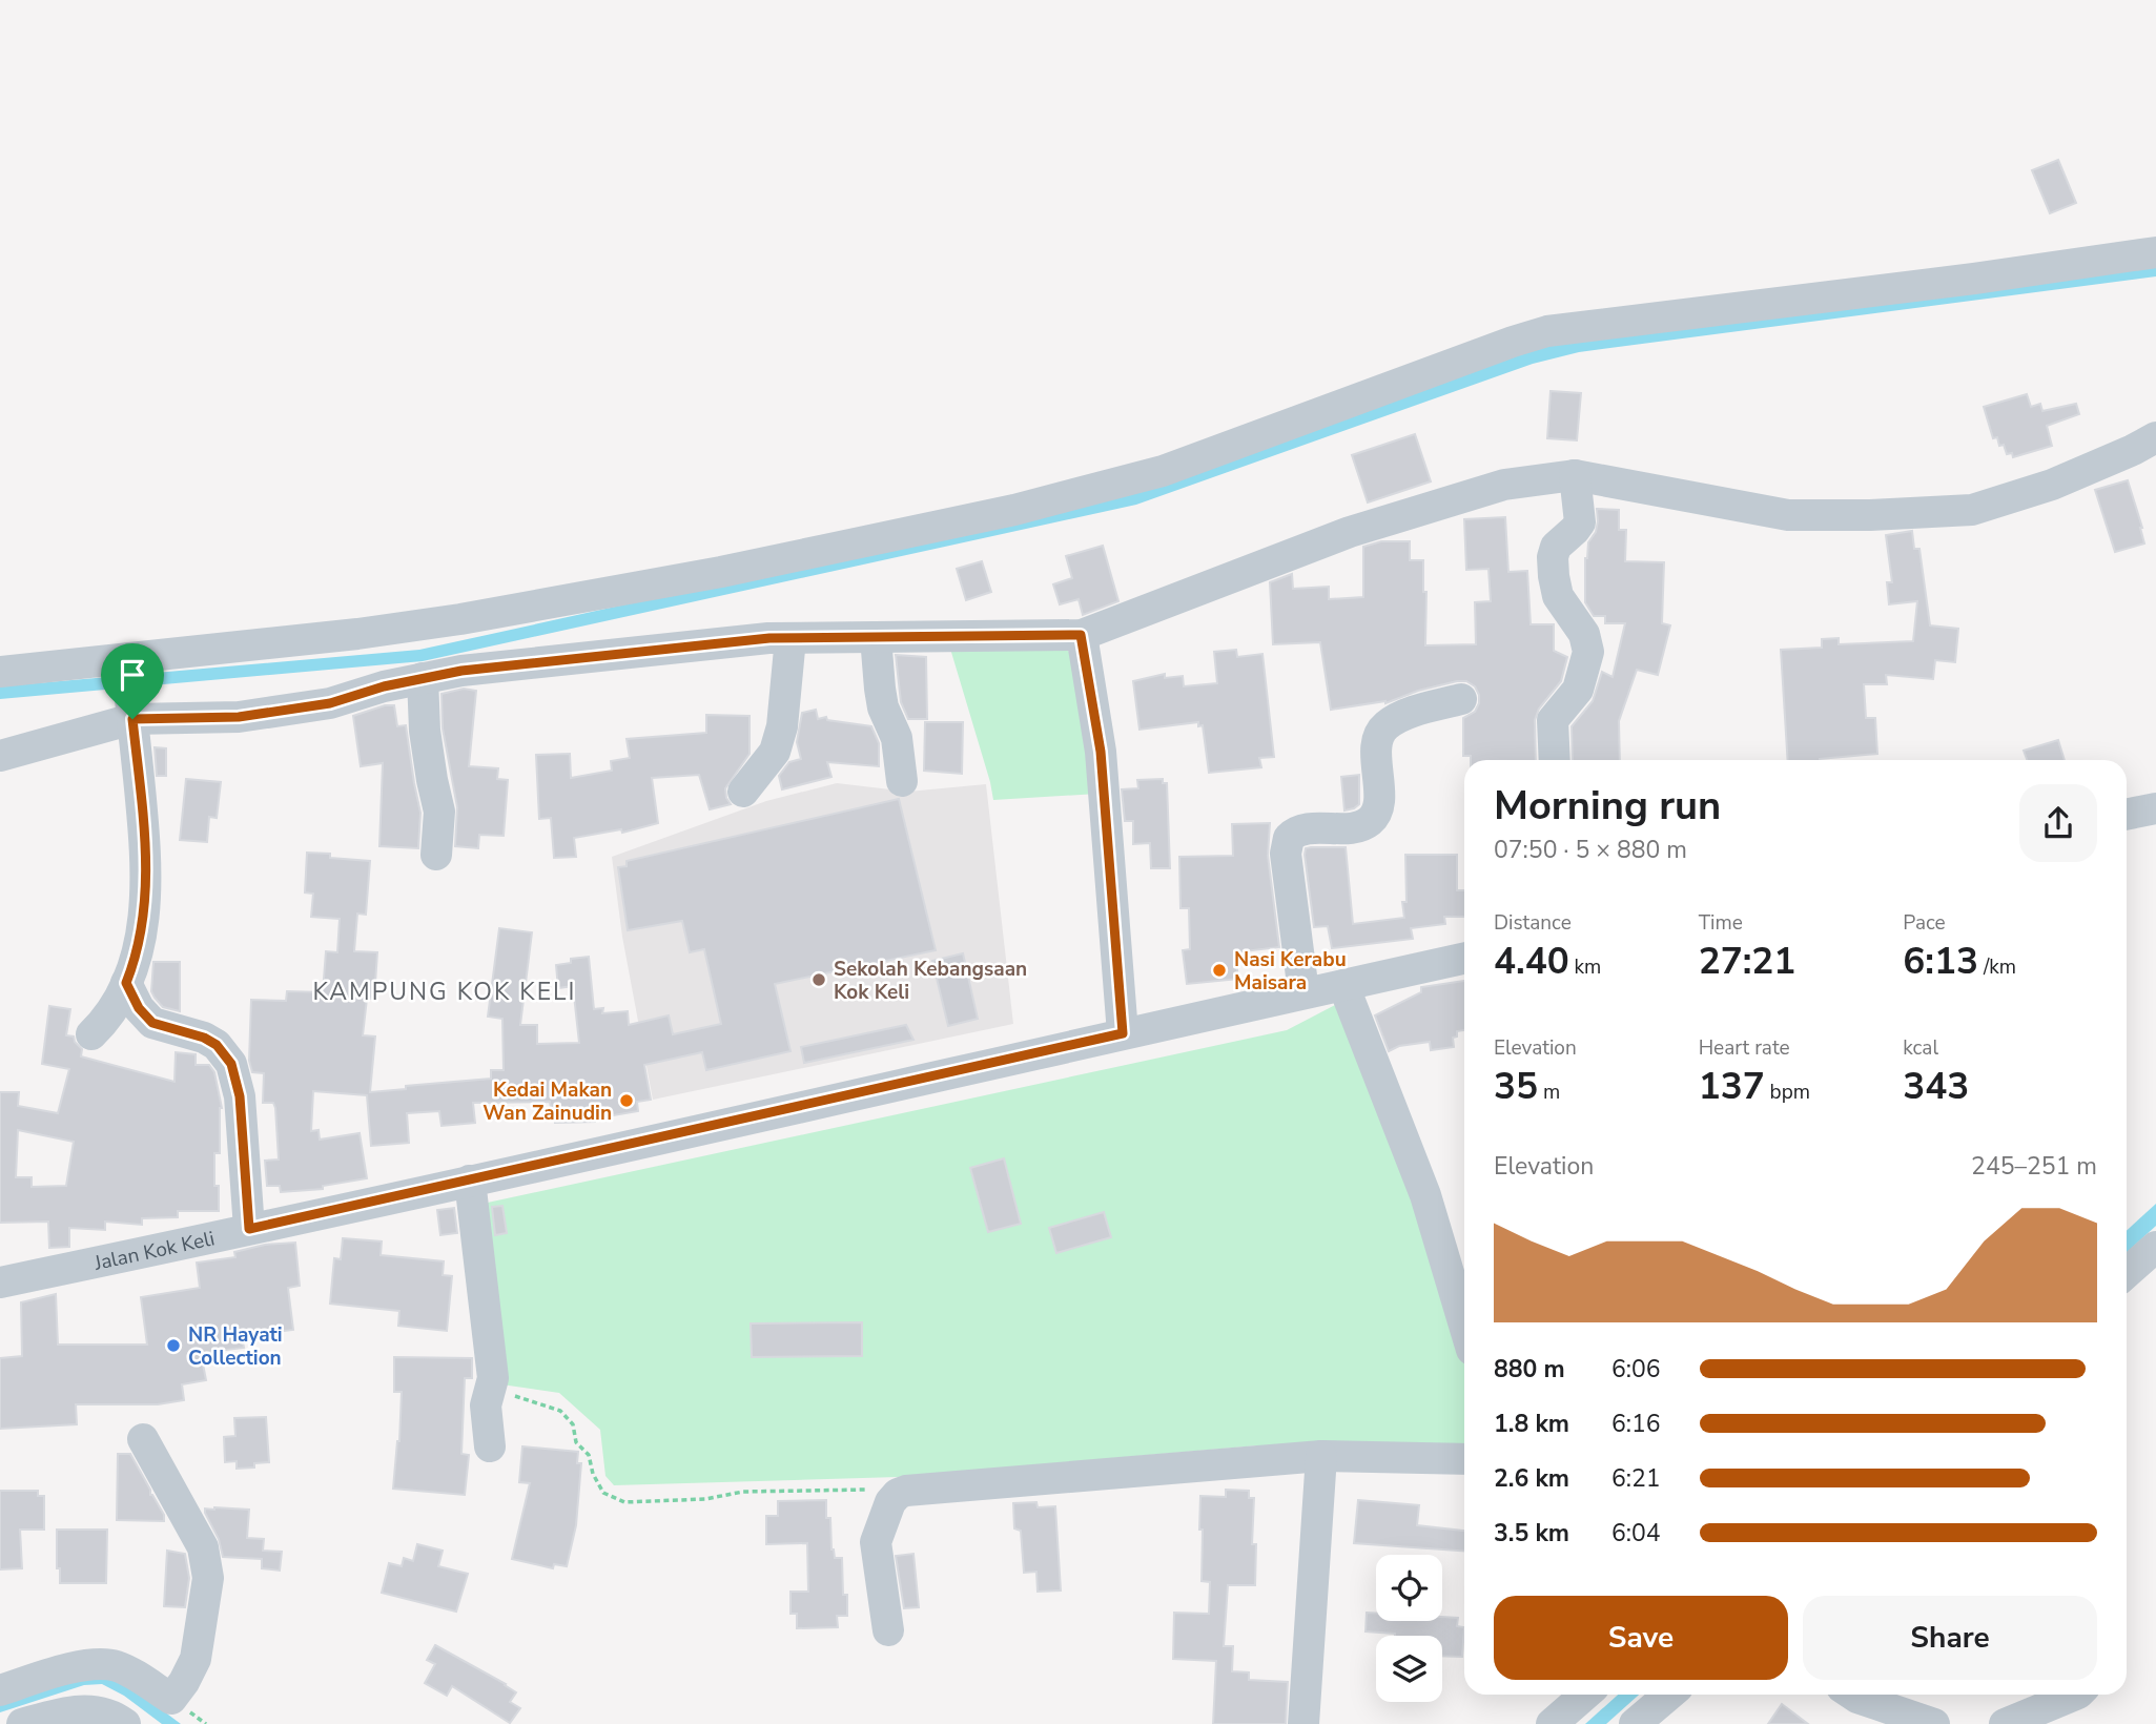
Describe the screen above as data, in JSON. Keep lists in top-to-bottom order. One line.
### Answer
{"streets":{"street":["Jalan Kok Keli"]},"districts":["KAMPUNG KOK KELI"],"places":["Nasi Kerabu Maisara","Sekolah Kebangsaan Kok Keli","Kedai Makan Wan Zainudin","NR Hayati Collection"],"page":{"heading":["Morning run","07:50 · 5 × 880 m"],"stats":[["Distance","4.40 km"],["Time","27:21"],["Pace","6:13 /km"],["Elevation","35 m"],["Heart rate","137 bpm"],["kcal","343"]],"chart":["Elevation","245–251 m"],"list":[{"name":"880 m","note":"6:06"},{"name":"1.8 km","note":"6:16"},{"name":"2.6 km","note":"6:21"},{"name":"3.5 km","note":"6:04"}],"buttons":["Save","Share"]}}
